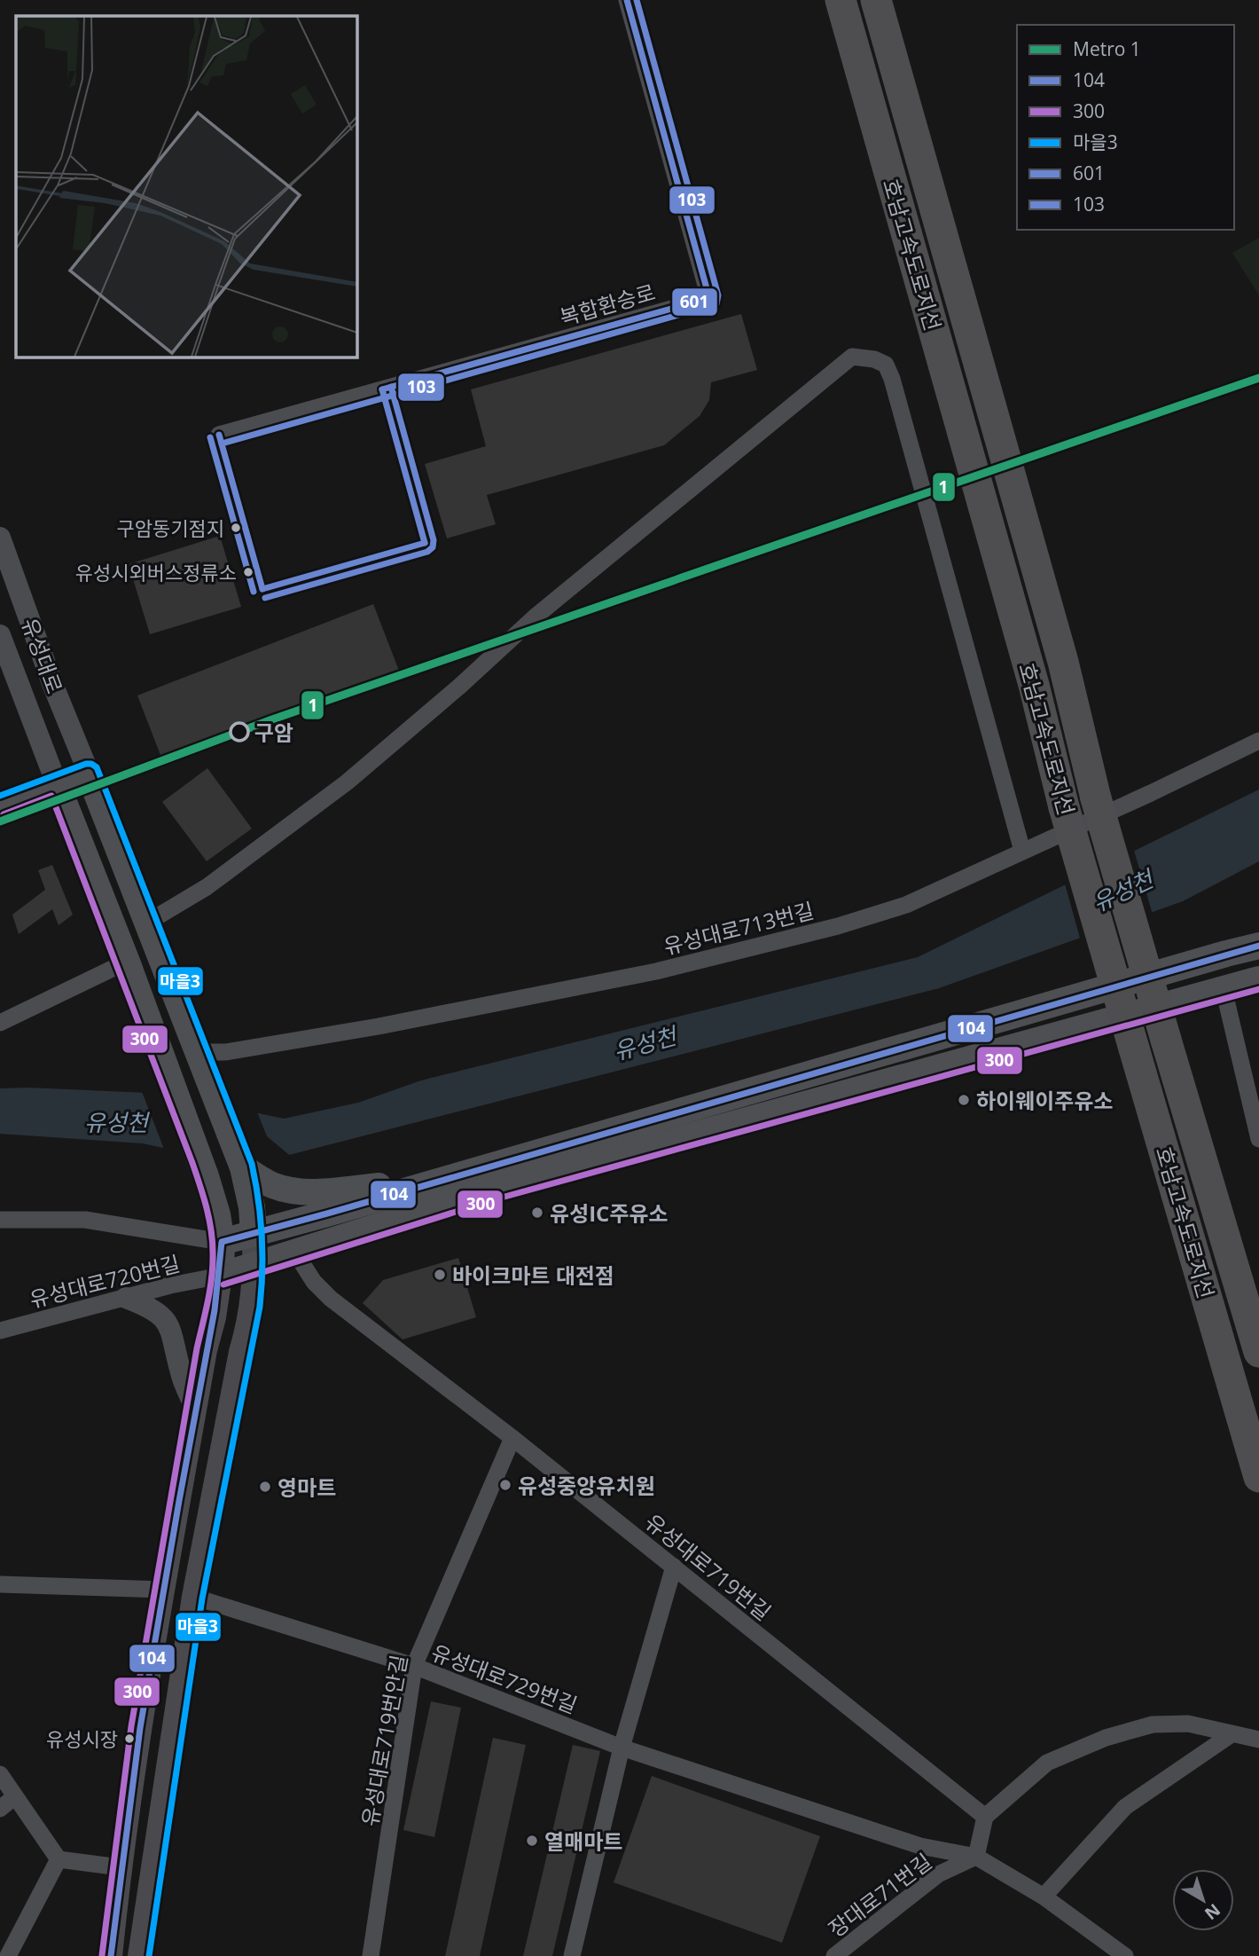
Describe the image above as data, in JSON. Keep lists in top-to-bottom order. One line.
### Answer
{"streets":{"highway":["호남고속도로지선"],"main road":["유성대로"],"street":["복합환승로","유성대로713번길","유성대로720번길","유성대로719번길","유성대로729번길","유성대로719번안길","장대로71번길"]},"crossings":[["유성대로","유성대로713번길"],["유성대로","유성대로729번길"],["유성대로719번길","유성대로719번안길"],["유성대로729번길","유성대로719번안길"],["유성대로729번길","장대로71번길"]],"water":["유성천"],"places":["구암동기점지","유성시외버스정류소","구암","하이웨이주유소","유성IC주유소","바이크마트 대전점","유성중앙유치원","영마트","유성시장","열매마트"],"lines":["transit line 601","transit line 103","metro line 1","transit line 마을3","transit line 300","transit line 104"],"legend":["Metro 1","104","300","마을3","601","103"],"north":"bottom right"}
